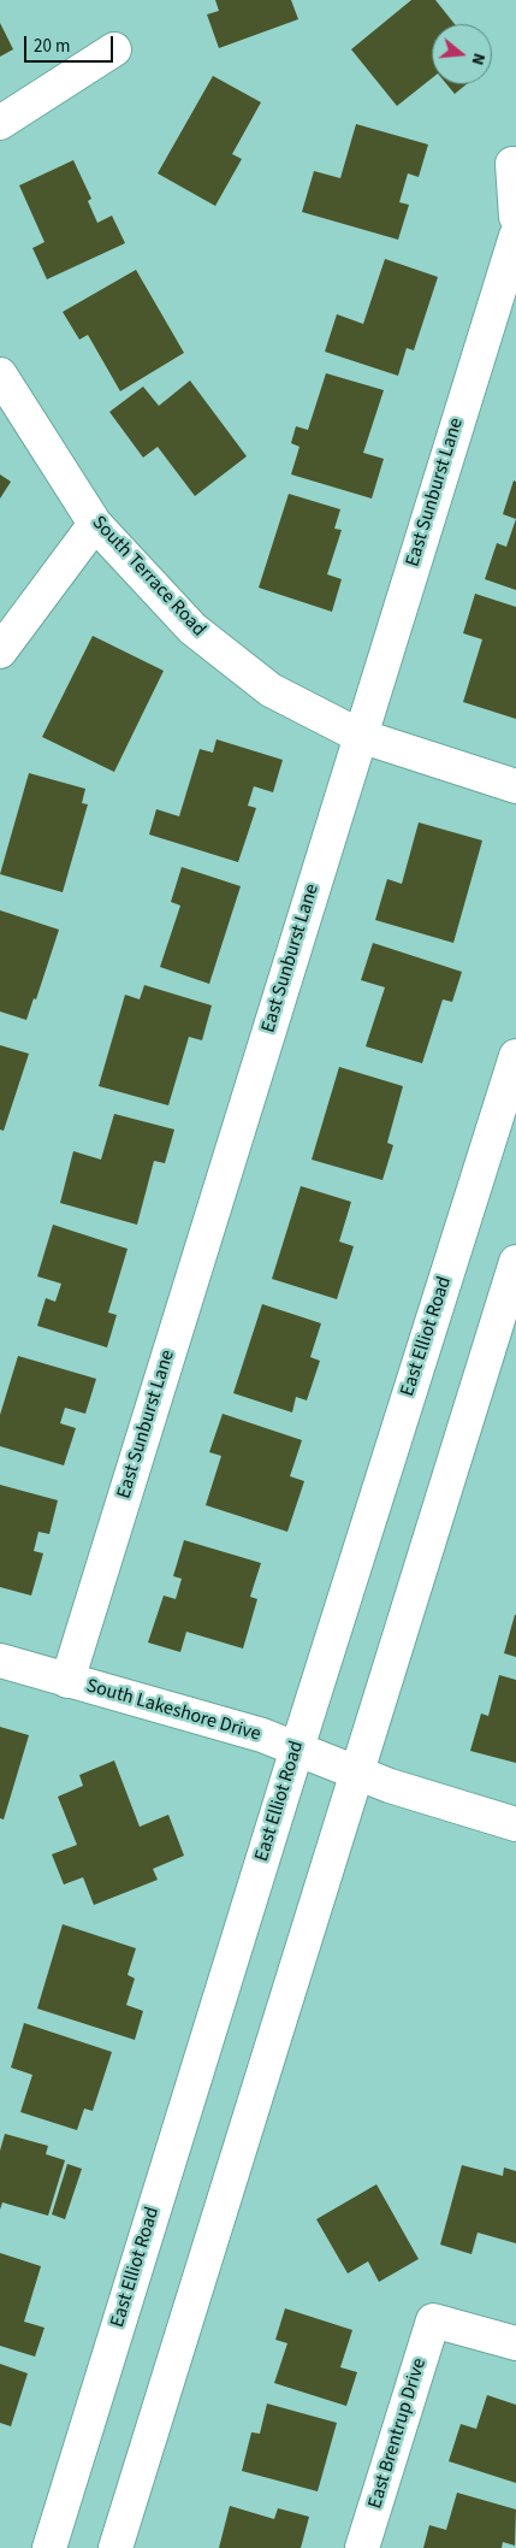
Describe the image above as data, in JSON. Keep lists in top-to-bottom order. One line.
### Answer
{"streets":{"street":["East Sunburst Lane","South Terrace Road","East Elliot Road","South Lakeshore Drive","East Brentrup Drive"]},"crossings":[["East Sunburst Lane","South Terrace Road"],["East Sunburst Lane","South Lakeshore Drive"],["East Elliot Road","South Lakeshore Drive"]],"scale_bar":"20 m","north":"right"}
